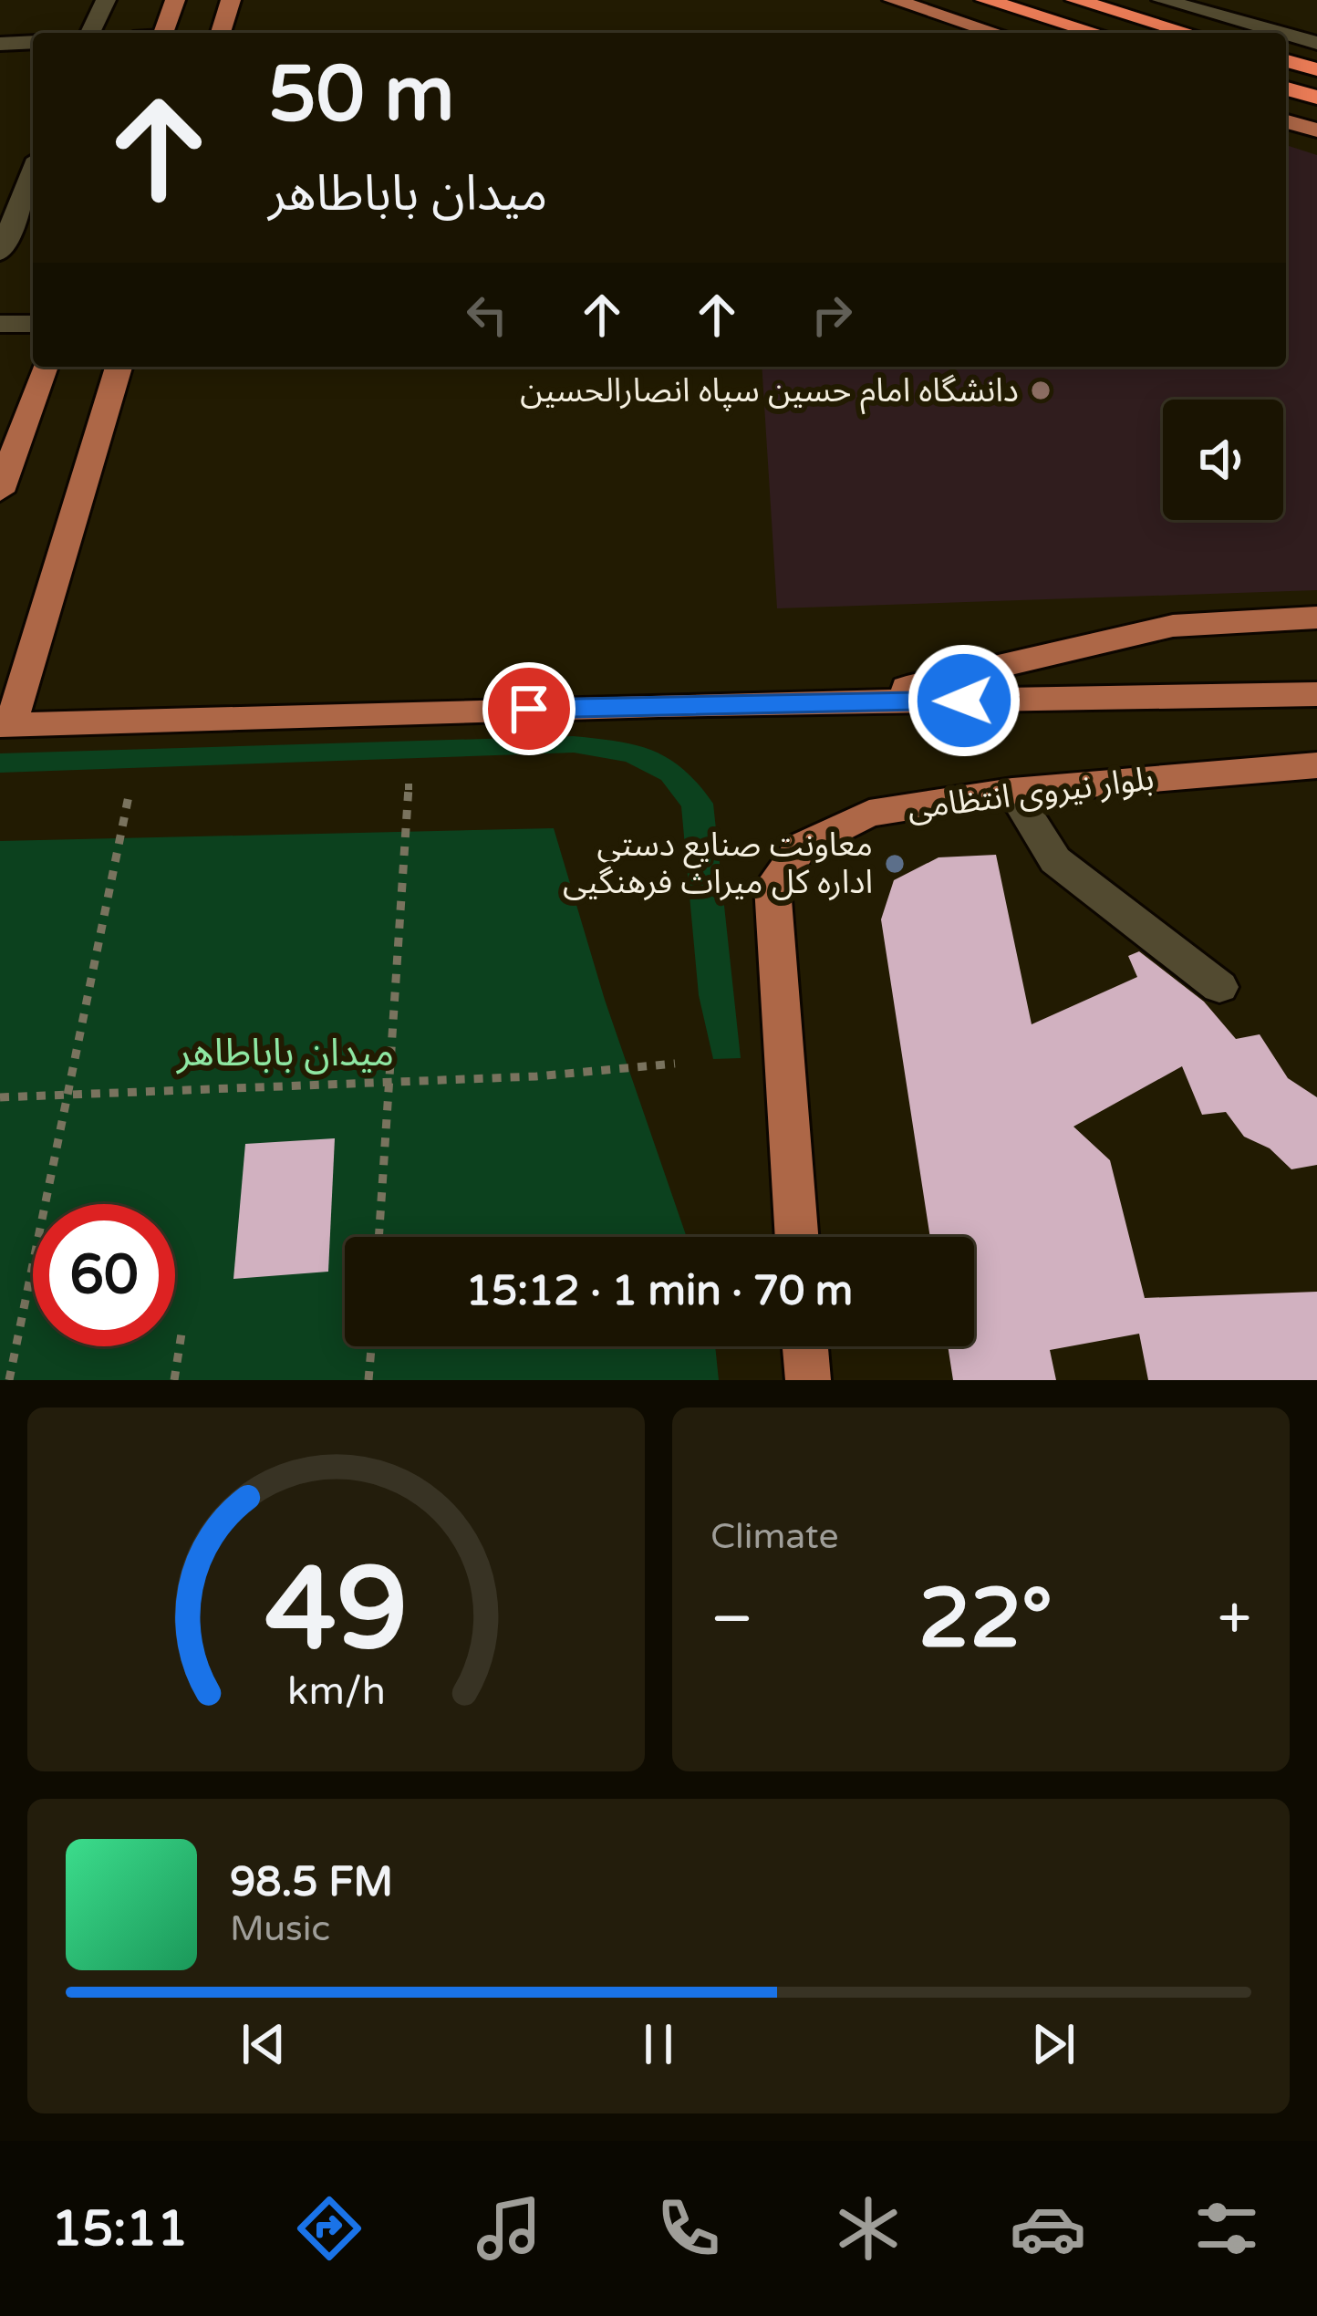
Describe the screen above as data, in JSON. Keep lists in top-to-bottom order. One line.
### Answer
{"streets":{"main road":["بلوار نیروی انتظامی"]},"parks":["میدان باباطاهر"],"places":["دانشگاه امام حسین سپاه انصارالحسین","معاونت صنایع دستی اداره کل میراث فرهنگیی"],"page":{"turn":["50 m","میدان باباطاهر"],"limit":"60","trip":"15:12 · 1 min · 70 m","tile":"Climate","heat":["−","22°","+"],"song":["98.5 FM","Music"],"tabs":"15:11","gauge":["49","km/h"]}}
